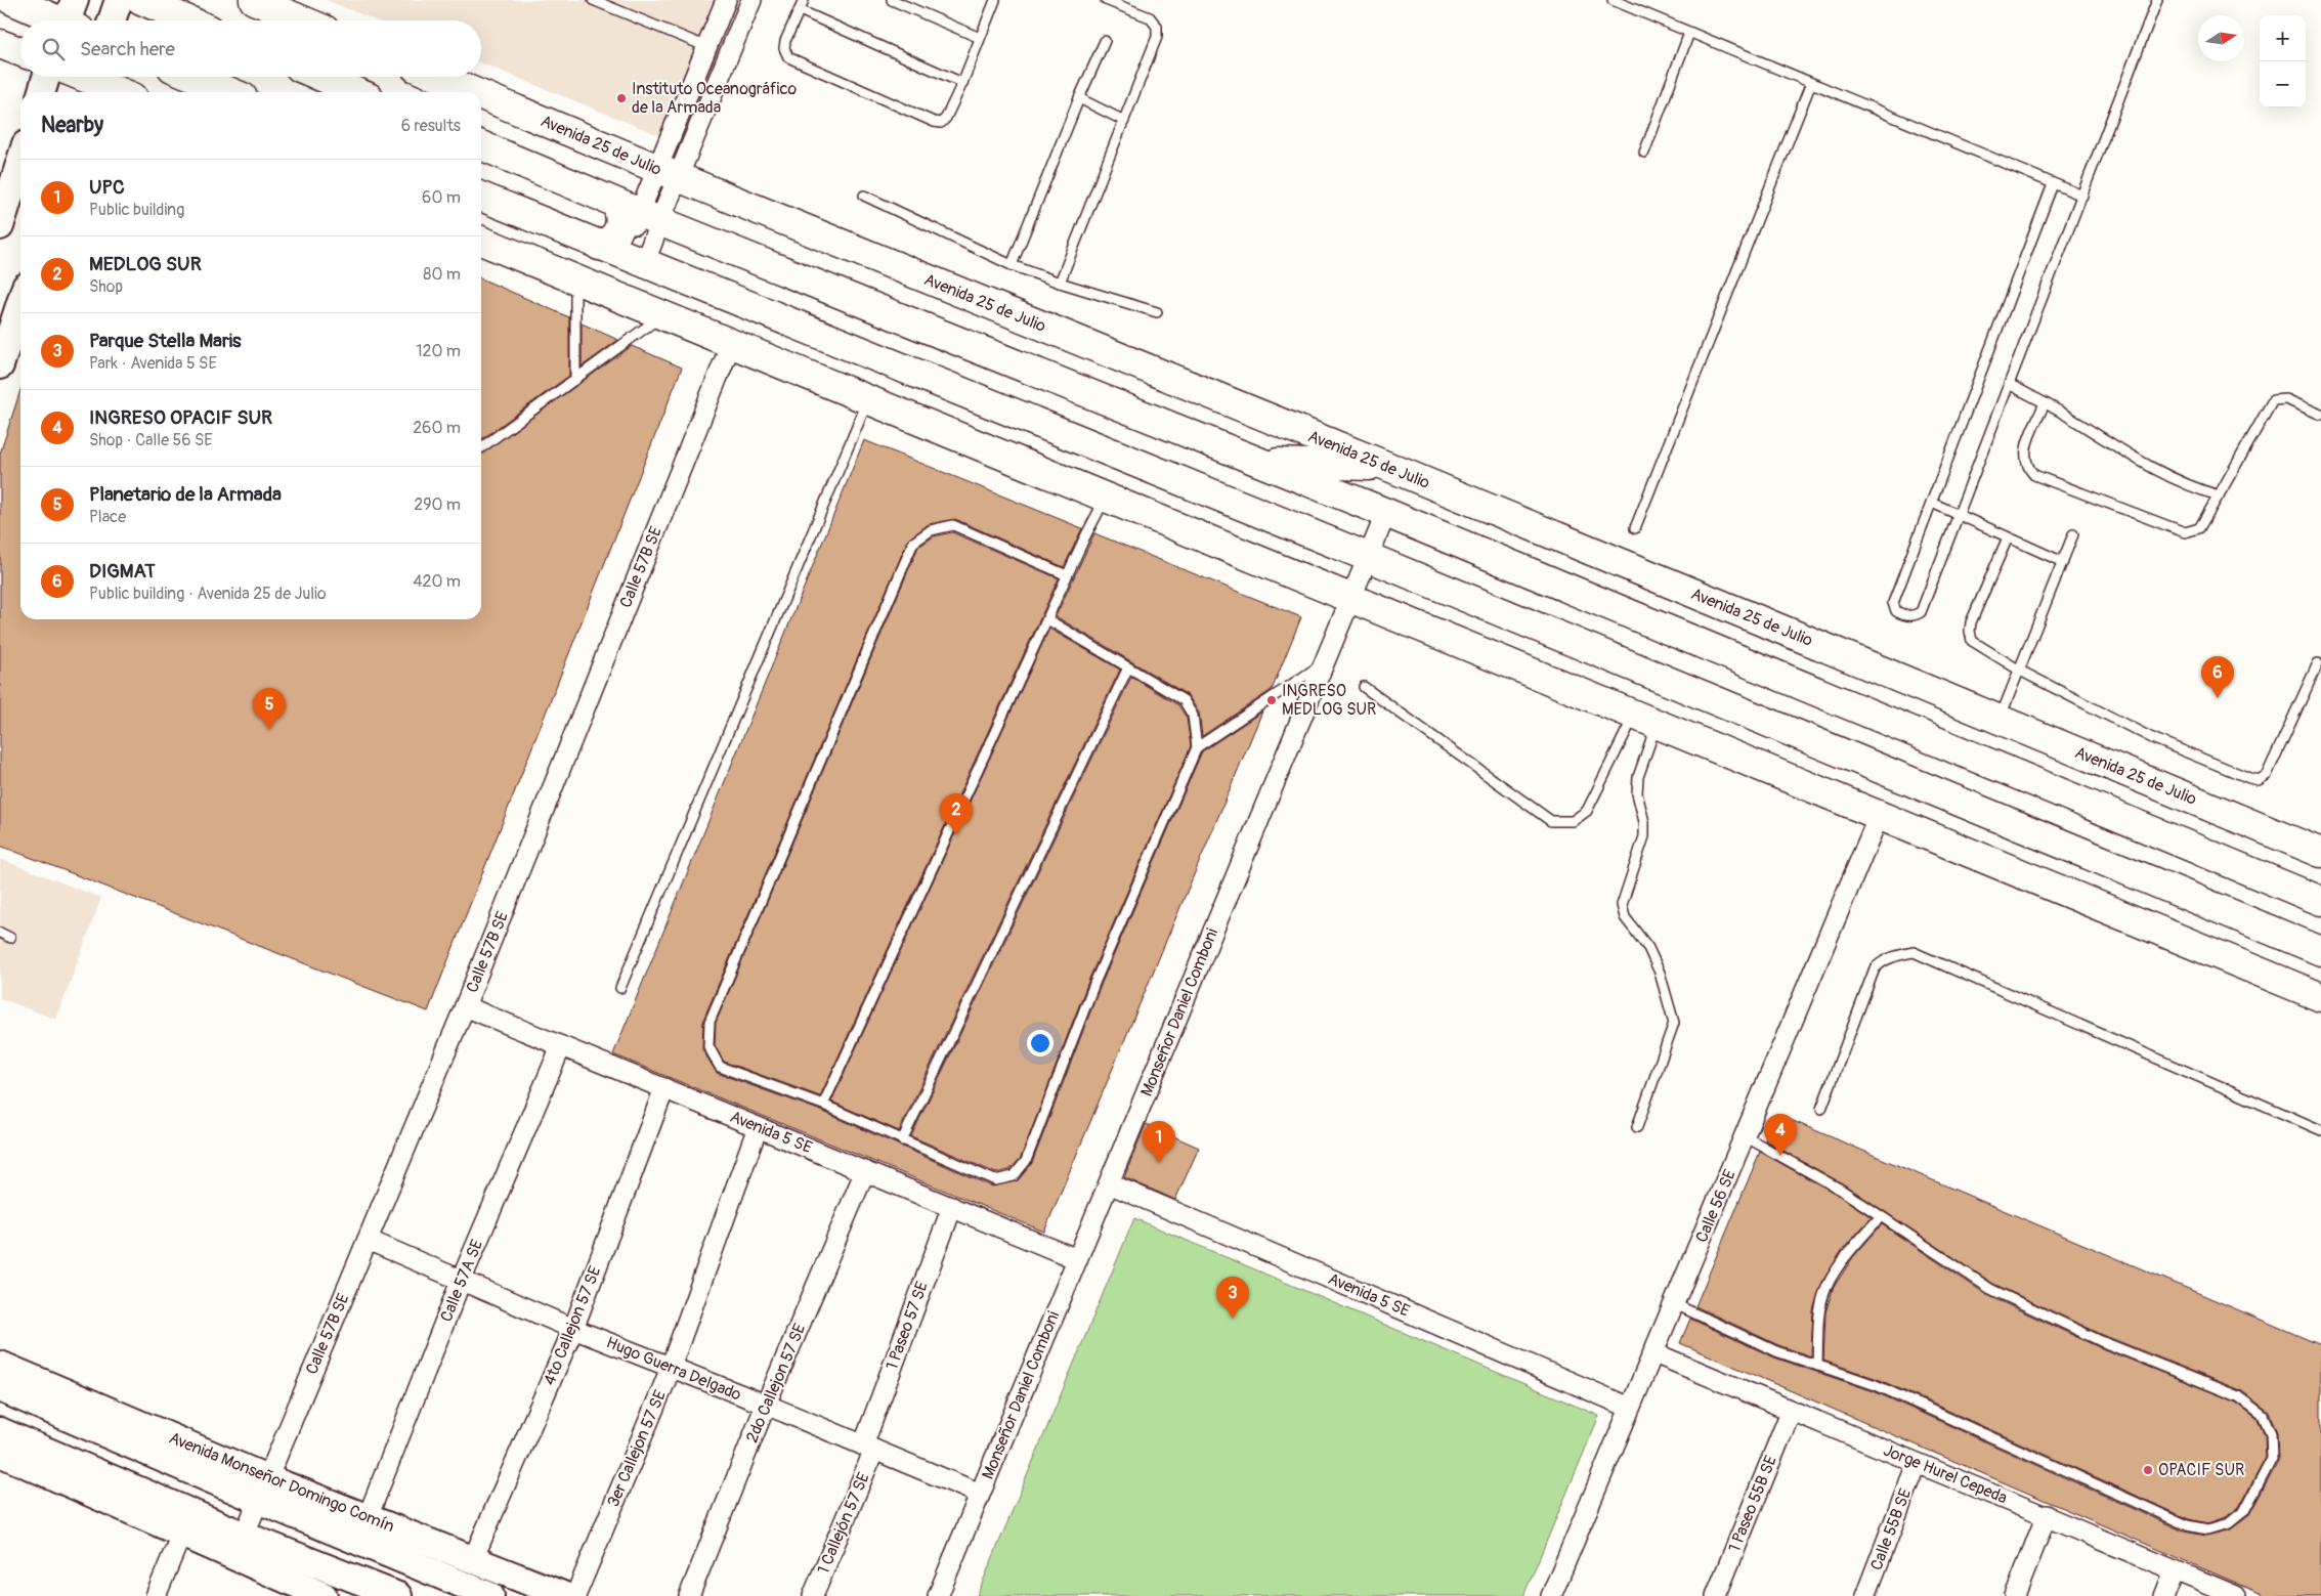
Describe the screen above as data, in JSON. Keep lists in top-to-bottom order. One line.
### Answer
{"streets":{"main road":["Avenida 25 de Julio","Avenida Monseñor Domingo Comín"],"street":["Calle 57B SE","Monseñor Daniel Comboni","Avenida 5 SE","Calle 56 SE","Calle 57A SE","4to Callejon 57 SE","1 Paseo 57 SE","Hugo Guerra Delgado","2do Callejon 57 SE","3er Callejon 57 SE","Jorge Hurel Cepeda","1 Paseo 55B SE","1 Callejón 57 SE","Calle 55B SE"]},"crossings":[["Calle 57B SE","Avenida 5 SE"],["Calle 57B SE","Hugo Guerra Delgado"],["Calle 57B SE","Avenida Monseñor Domingo Comín"],["Monseñor Daniel Comboni","Avenida 5 SE"],["Monseñor Daniel Comboni","Hugo Guerra Delgado"],["Avenida 5 SE","Calle 56 SE"],["Avenida 5 SE","Calle 57A SE"],["Avenida 5 SE","4to Callejon 57 SE"],["Avenida 5 SE","1 Paseo 57 SE"],["Avenida 5 SE","2do Callejon 57 SE"],["Avenida 5 SE","3er Callejon 57 SE"],["Calle 56 SE","Jorge Hurel Cepeda"],["Calle 57A SE","Hugo Guerra Delgado"],["Calle 57A SE","Avenida Monseñor Domingo Comín"],["4to Callejon 57 SE","Hugo Guerra Delgado"],["4to Callejon 57 SE","Avenida Monseñor Domingo Comín"],["1 Paseo 57 SE","Hugo Guerra Delgado"],["1 Paseo 57 SE","1 Callejón 57 SE"],["Hugo Guerra Delgado","2do Callejon 57 SE"],["Hugo Guerra Delgado","3er Callejon 57 SE"],["Hugo Guerra Delgado","1 Callejón 57 SE"],["Jorge Hurel Cepeda","1 Paseo 55B SE"],["Jorge Hurel Cepeda","Calle 55B SE"]],"places":["Instituto Oceanográfico de la Armada","INGRESO MEDLOG SUR","OPACIF SUR"],"north":"right","page":{"map_buttons":["+","−"],"search":"Search here","heading":["Nearby","6 results"],"list":[{"mark":"1","name":"UPC","note":"Public building","value":"60 m"},{"mark":"2","name":"MEDLOG SUR","note":"Shop","value":"80 m"},{"mark":"3","name":"Parque Stella Maris","note":"Park · Avenida 5 SE","value":"120 m"},{"mark":"4","name":"INGRESO OPACIF SUR","note":"Shop · Calle 56 SE","value":"260 m"},{"mark":"5","name":"Planetario de la Armada","note":"Place","value":"290 m"},{"mark":"6","name":"DIGMAT","note":"Public building · Avenida 25 de Julio","value":"420 m"}],"pins":["6","5","2","4","1","3"]}}
